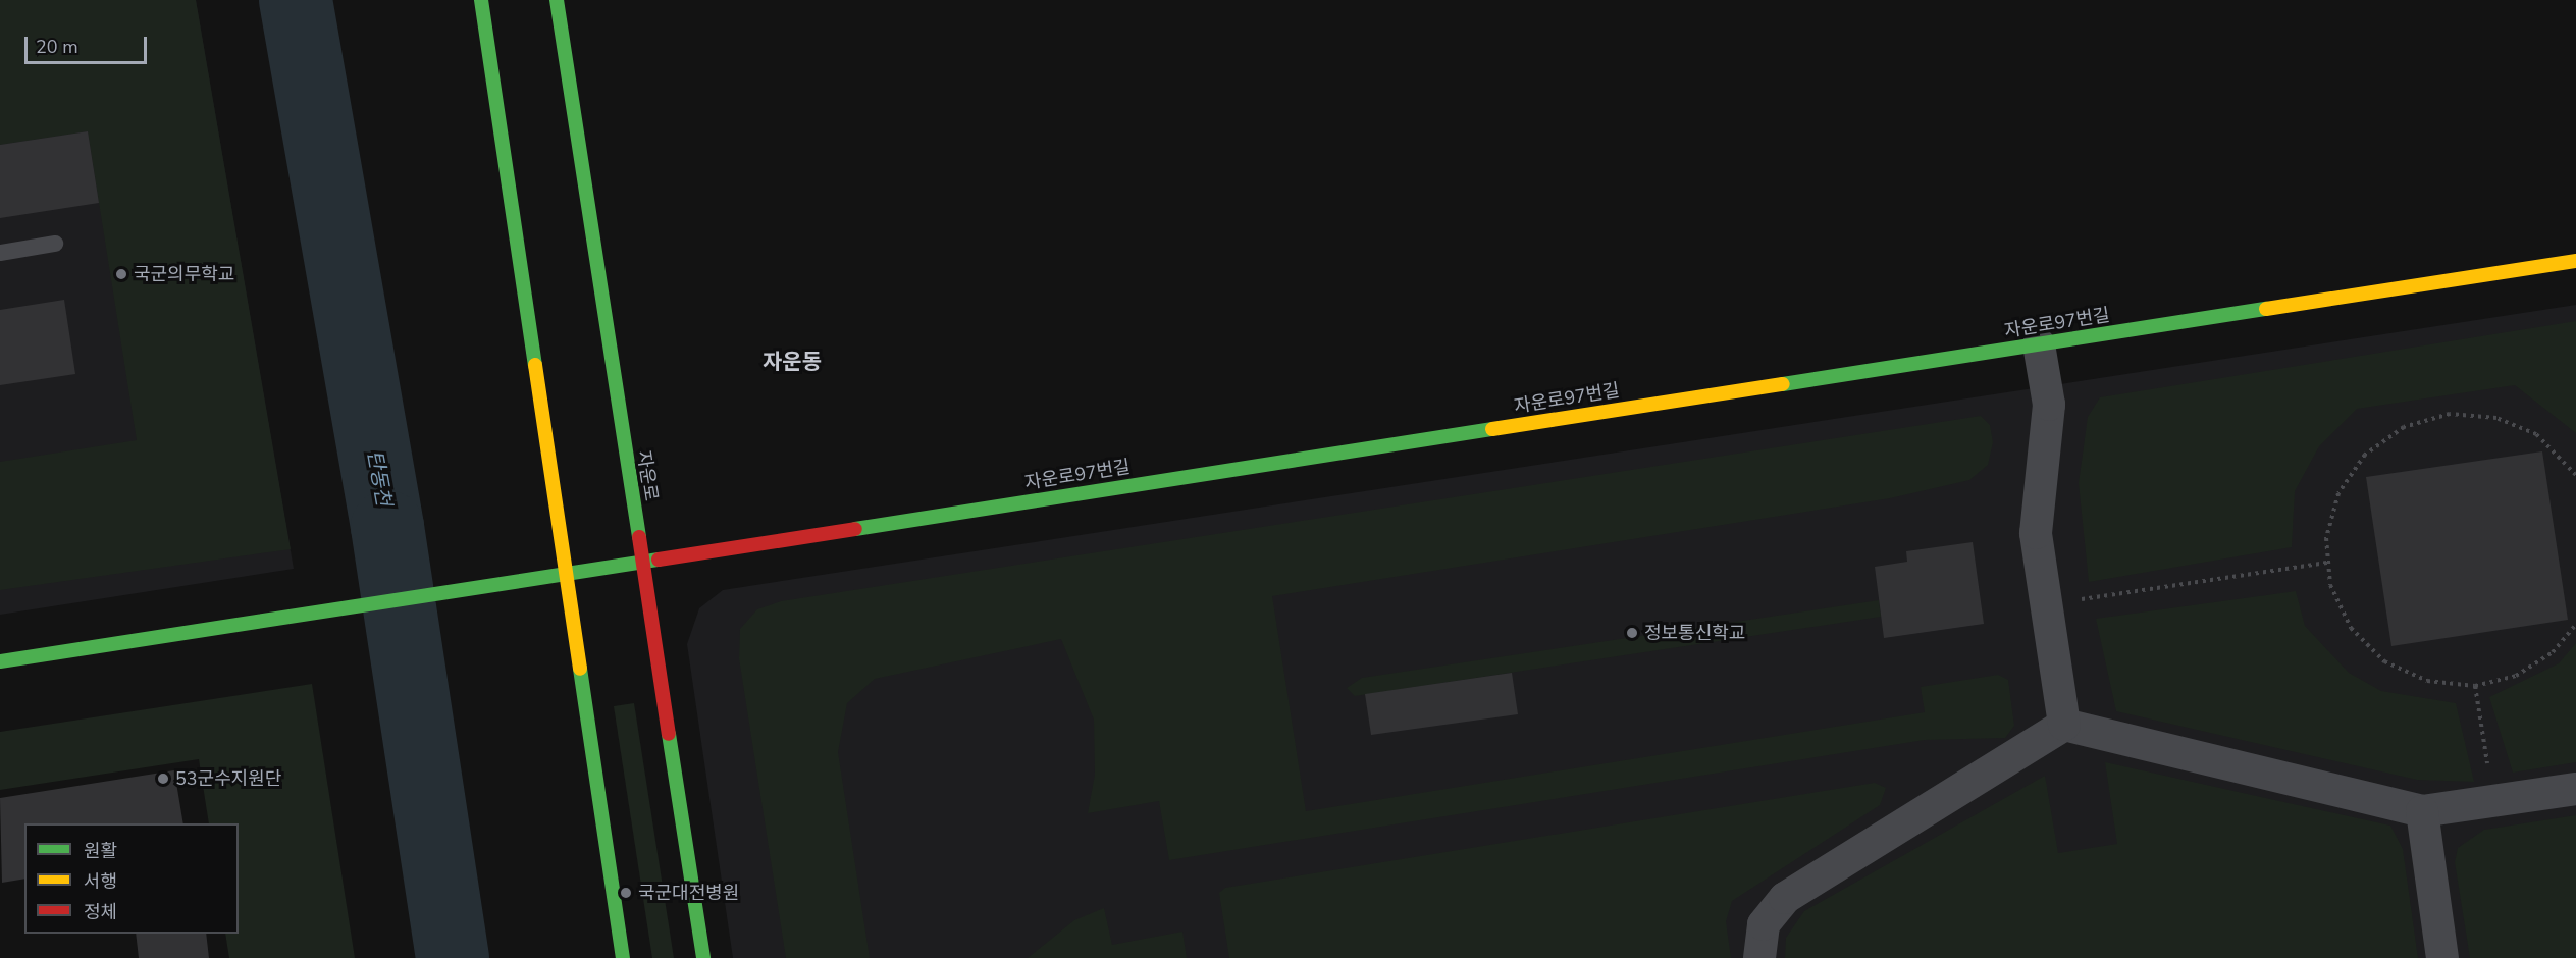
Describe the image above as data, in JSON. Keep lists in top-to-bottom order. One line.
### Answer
{"streets":{"street":["자운로97번길","자운로"]},"crossings":[["자운로97번길","자운로"]],"districts":["자운동"],"water":["탄동천"],"places":["국군의무학교","정보통신학교","53군수지원단","국군대전병원"],"legend":["원활","서행","정체"],"scale_bar":"20 m"}
